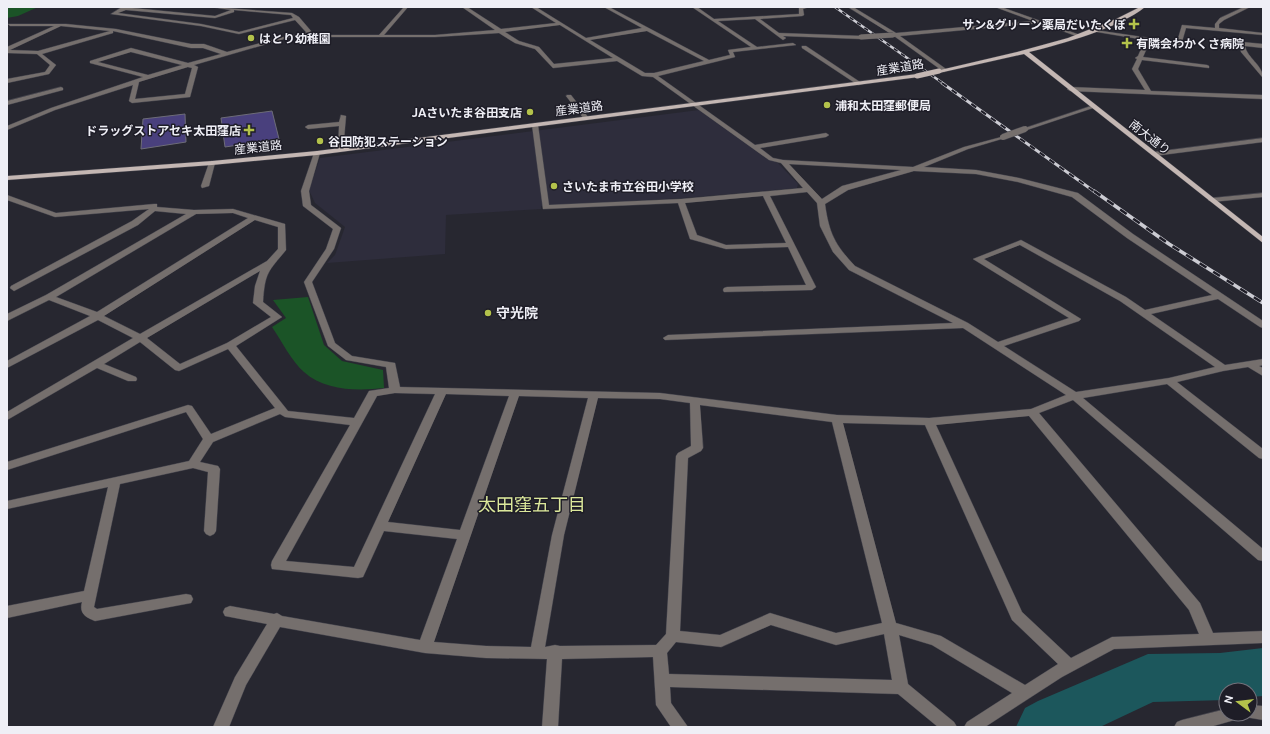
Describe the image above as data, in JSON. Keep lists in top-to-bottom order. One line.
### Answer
{"streets":{"main road":["産業道路","南大通り"]},"crossings":[["産業道路","南大通り"]],"districts":["太田窪五丁目"],"places":{"health":["サン&グリーン薬局だいたくぼ","有隣会わかくさ病院","ドラッグストアセキ太田窪店"],"other":["はとり幼稚園","浦和太田窪郵便局","JAさいたま谷田支店","谷田防犯ステーション","さいたま市立谷田小学校","守光院"]},"north":"left"}
